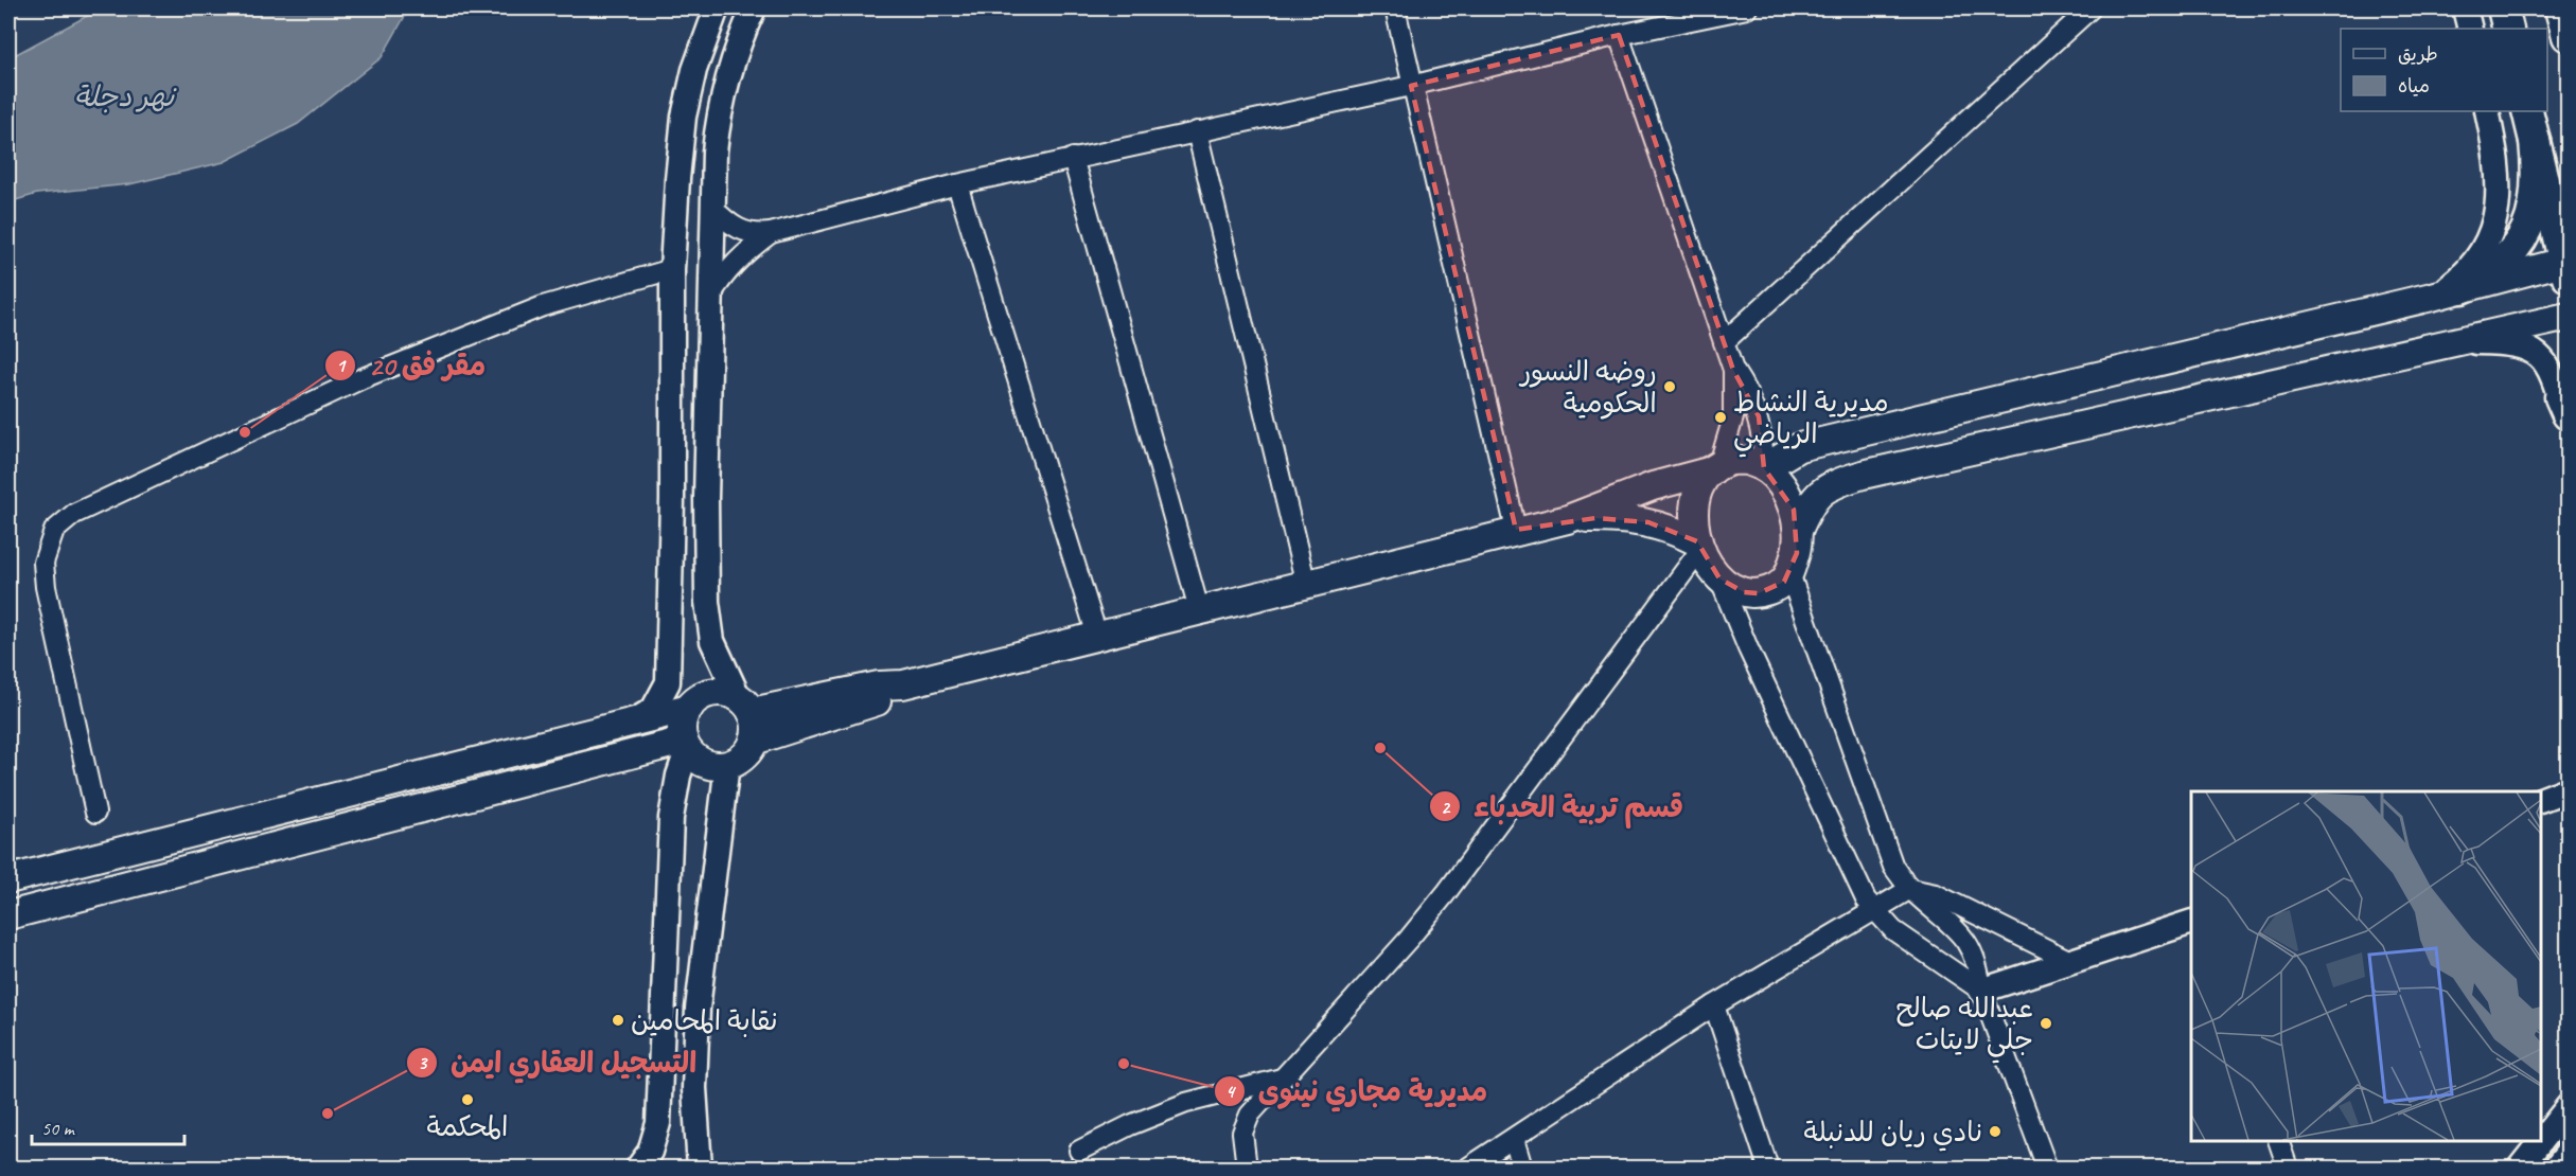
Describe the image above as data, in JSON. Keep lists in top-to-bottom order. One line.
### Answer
{"water":["نهر دجلة"],"places":["روضه النسور الحكومية","مديرية النشاط الرياضي","مقر فق 20","قسم تربية الحدباء","نقابة المحامين","عبدالله صالح جلي لايتات","مديرية مجاري نينوى","المحكمة","التسجيل العقاري ايمن","نادي ريان للدنبلة"],"legend":["طريق","مياه"],"scale_bar":"50 m"}
